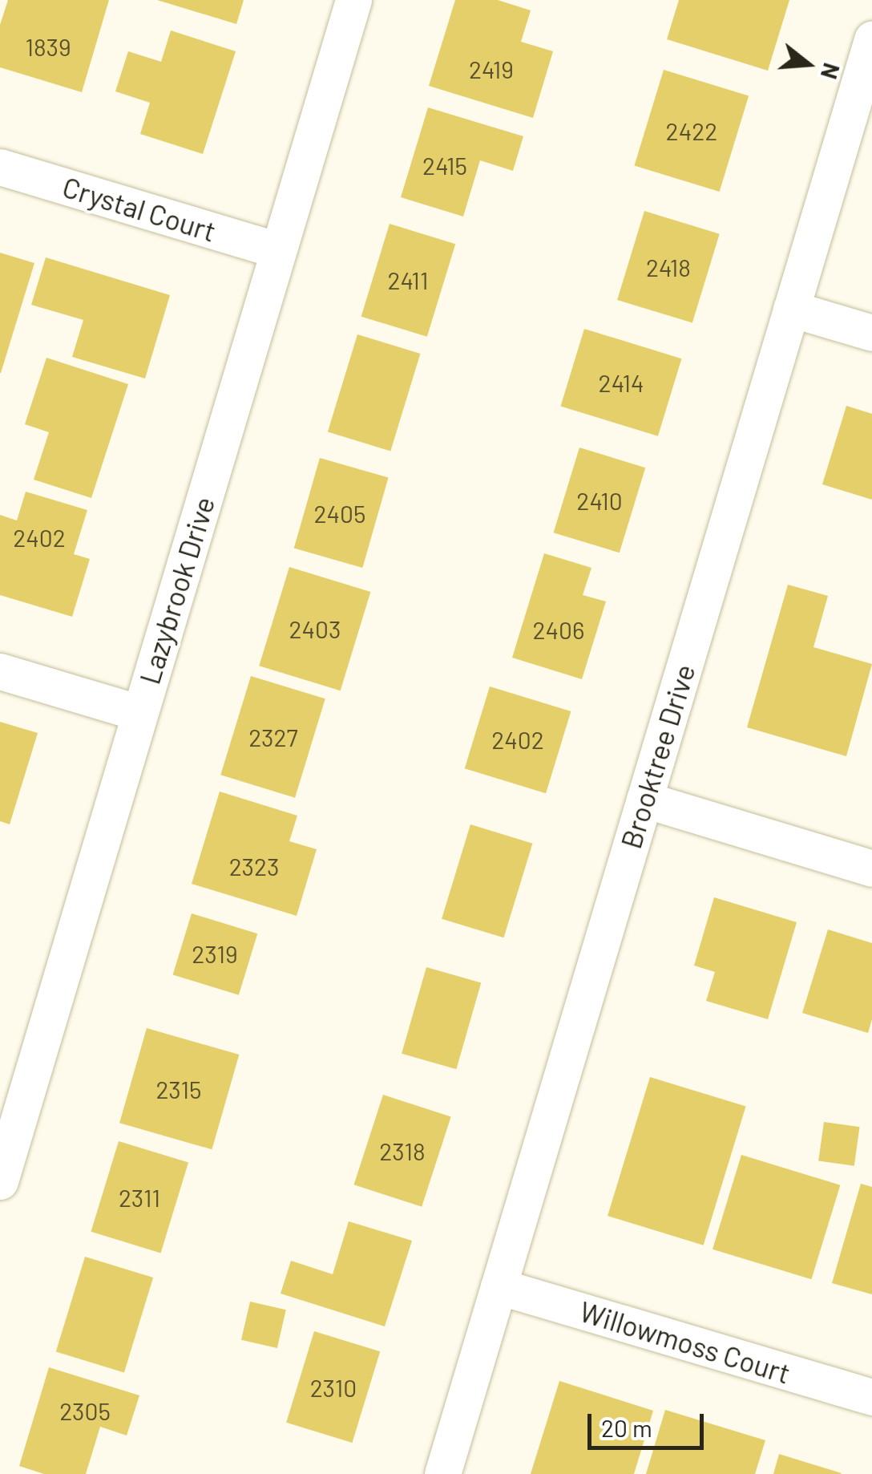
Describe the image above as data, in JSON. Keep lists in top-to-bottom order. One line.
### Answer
{"streets":{"street":["Crystal Court","Lazybrook Drive","Brooktree Drive","Willowmoss Court"]},"crossings":[["Crystal Court","Lazybrook Drive"],["Brooktree Drive","Willowmoss Court"]],"house_numbers":["1839","2419","2422","2415","2418","2411","2414","2410","2405","2402","2403","2406","2327","2402","2323","2319","2315","2318","2311","2310","2305"],"scale_bar":"20 m","north":"right"}
